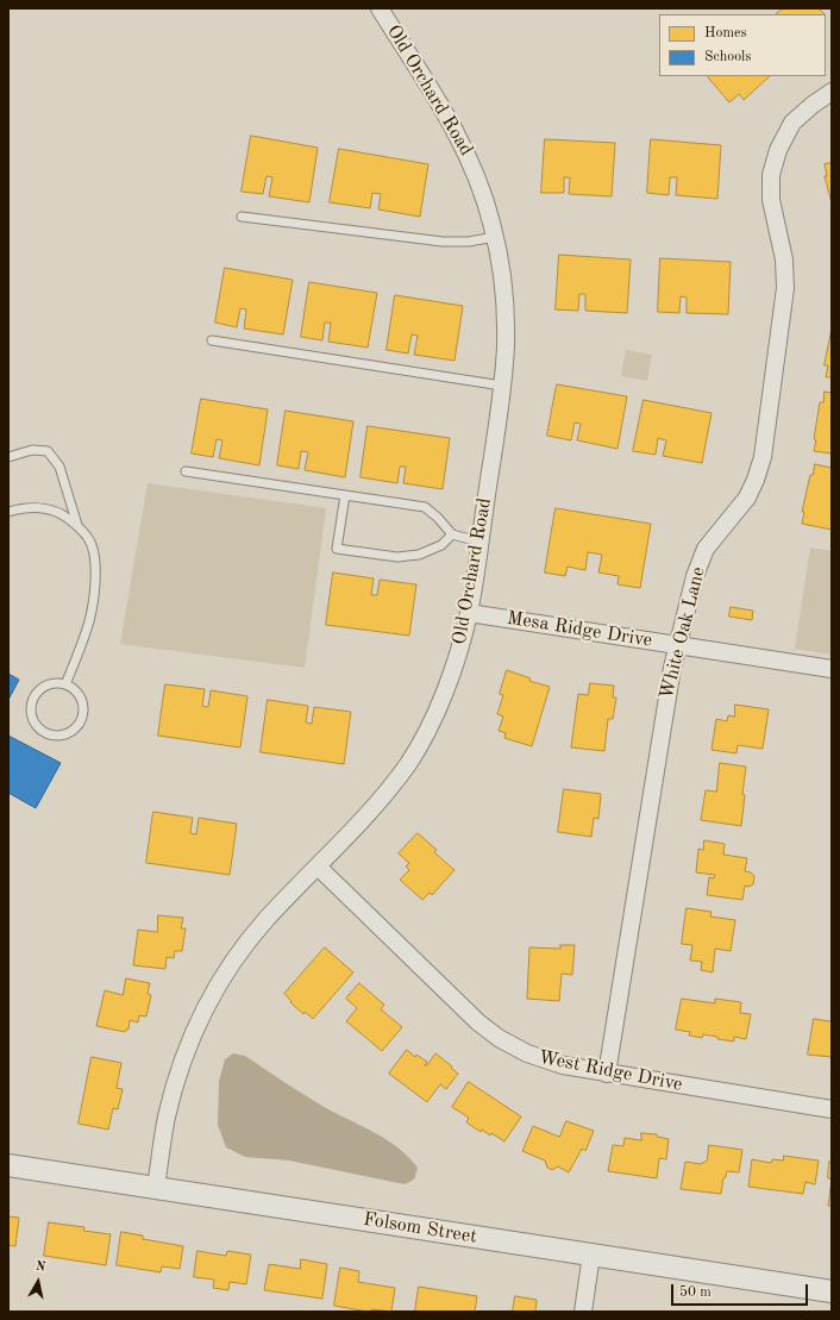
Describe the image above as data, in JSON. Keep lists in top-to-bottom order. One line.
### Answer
{"streets":{"street":["Old Orchard Road","Mesa Ridge Drive","White Oak Lane","West Ridge Drive","Folsom Street"]},"crossings":[["Old Orchard Road","Mesa Ridge Drive"],["Old Orchard Road","West Ridge Drive"],["Old Orchard Road","Folsom Street"],["Mesa Ridge Drive","White Oak Lane"],["White Oak Lane","West Ridge Drive"]],"legend":["Homes","Schools"],"scale_bar":"50 m","north":"top"}
